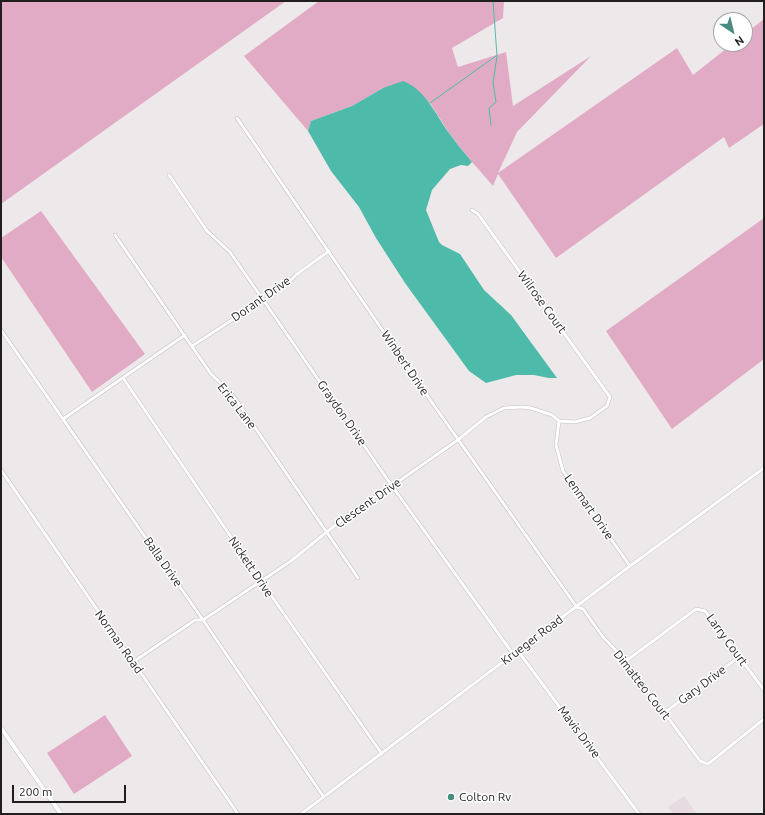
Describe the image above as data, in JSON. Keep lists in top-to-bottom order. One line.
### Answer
{"streets":{"street":["Dorant Drive","Wilrose Court","Winbert Drive","Erica Lane","Graydon Drive","Clescent Drive","Lenmart Drive","Balla Drive","Nickett Drive","Krueger Road","Larry Court","Norman Road","Dimatteo Court","Gary Drive","Mavis Drive"]},"crossings":[["Dorant Drive","Winbert Drive"],["Dorant Drive","Erica Lane"],["Dorant Drive","Graydon Drive"],["Wilrose Court","Clescent Drive"],["Winbert Drive","Clescent Drive"],["Winbert Drive","Krueger Road"],["Winbert Drive","Dimatteo Court"],["Erica Lane","Clescent Drive"],["Graydon Drive","Clescent Drive"],["Graydon Drive","Krueger Road"],["Clescent Drive","Lenmart Drive"],["Clescent Drive","Balla Drive"],["Clescent Drive","Nickett Drive"],["Clescent Drive","Norman Road"],["Lenmart Drive","Krueger Road"],["Balla Drive","Krueger Road"],["Nickett Drive","Krueger Road"],["Krueger Road","Dimatteo Court"],["Krueger Road","Mavis Drive"],["Larry Court","Dimatteo Court"],["Larry Court","Gary Drive"],["Dimatteo Court","Gary Drive"]],"places":["Colton Rv"],"scale_bar":"200 m","north":"bottom right"}
